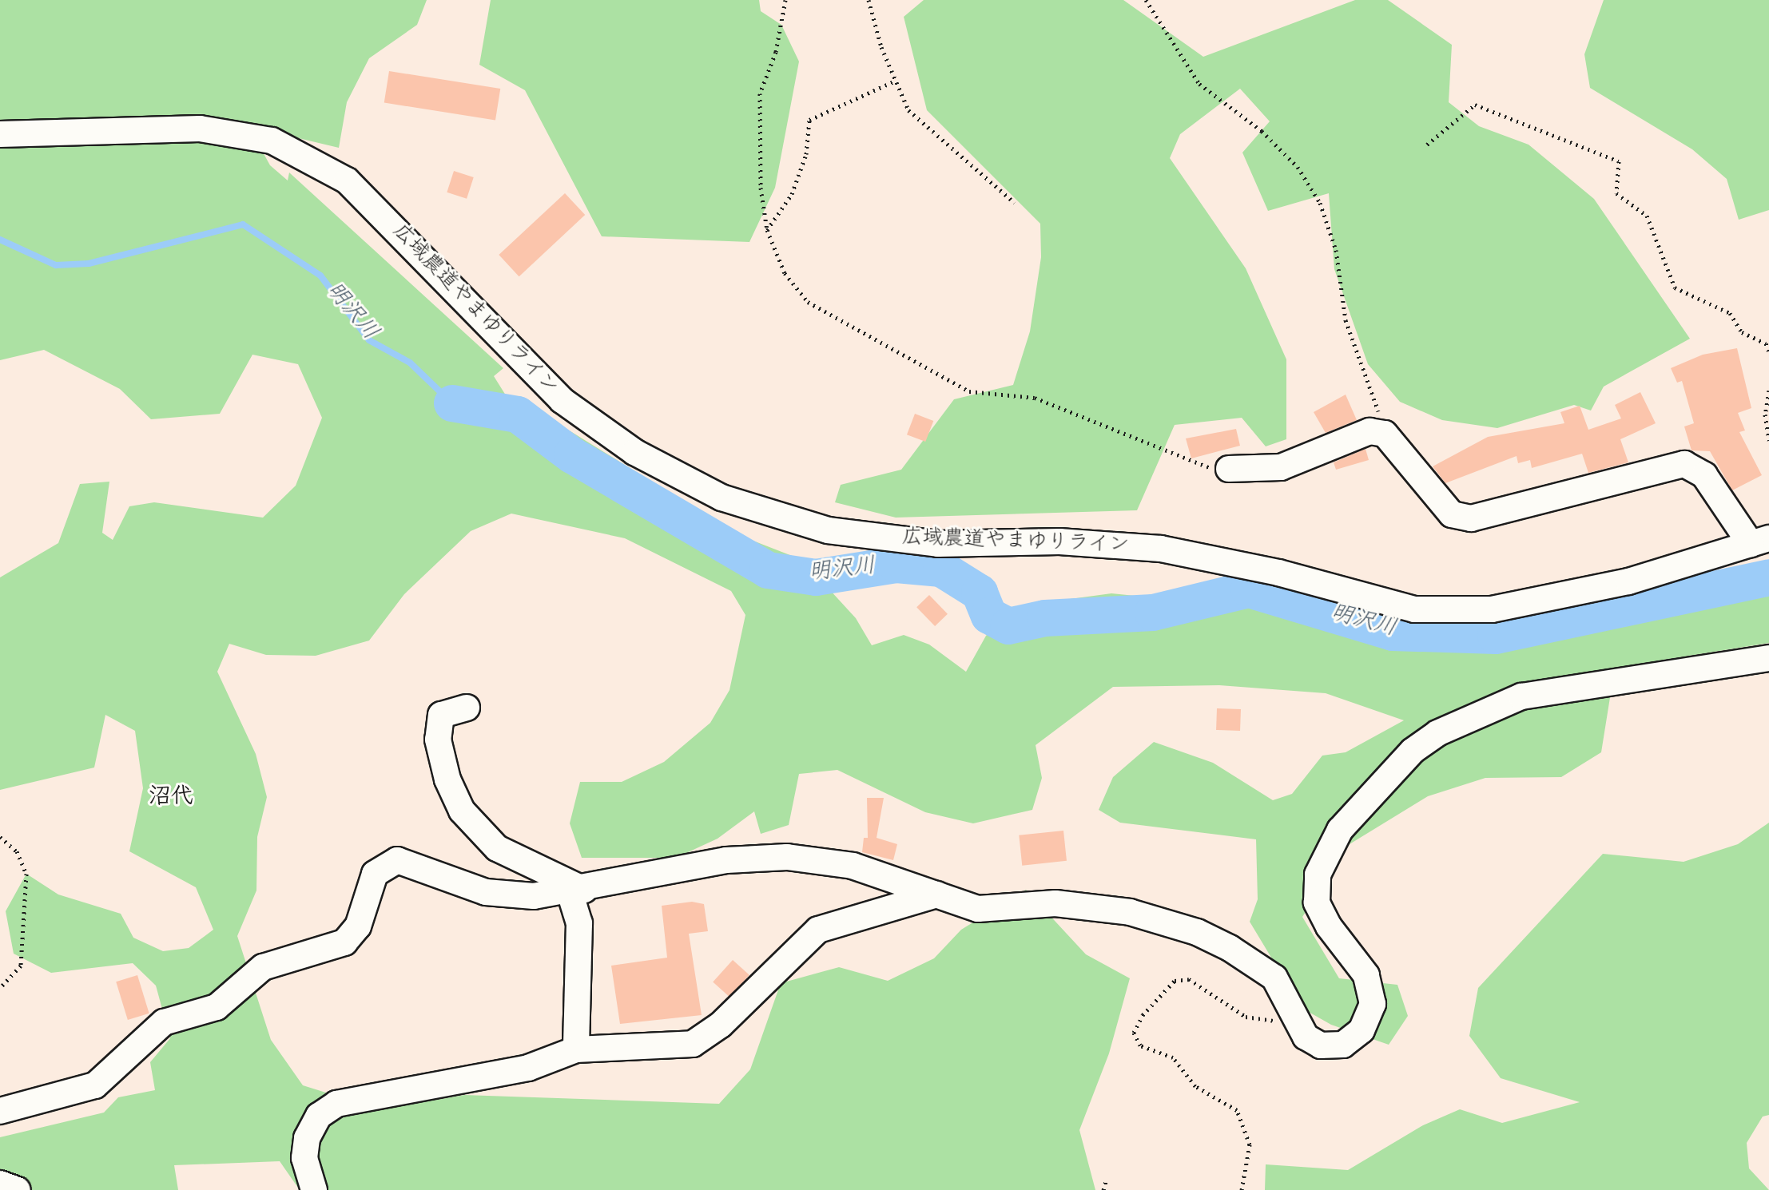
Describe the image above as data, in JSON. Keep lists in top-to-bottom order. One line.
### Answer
{"streets":{"street":["広域農道やまゆりライン"]},"districts":["沼代"],"water":["明沢川"]}
